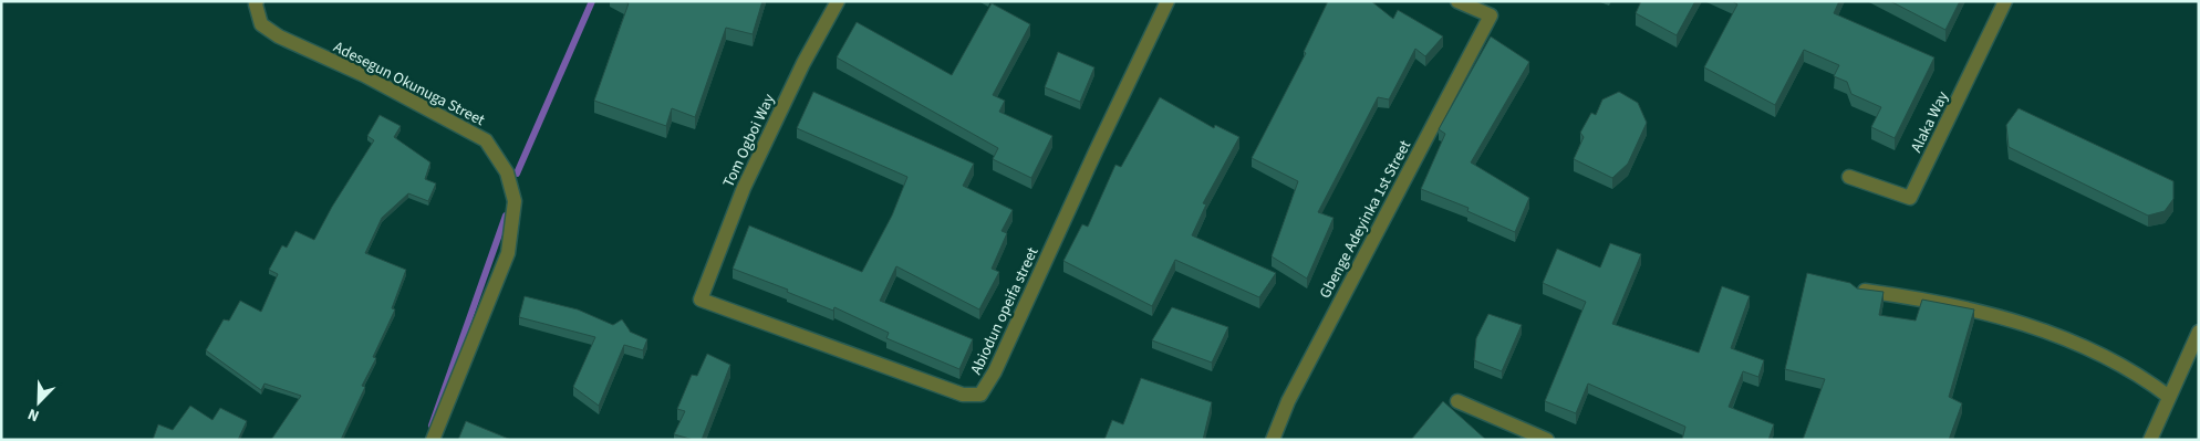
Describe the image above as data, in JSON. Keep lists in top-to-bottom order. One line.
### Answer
{"streets":{"street":["Adesegun Okunuga Street","Alaka Way","Tom Ogboi Way","Gbenge Adeyinka 1st Street","Abiodun opeifa street"]},"crossings":[["Tom Ogboi Way","Abiodun opeifa street"]],"north":"bottom left"}
